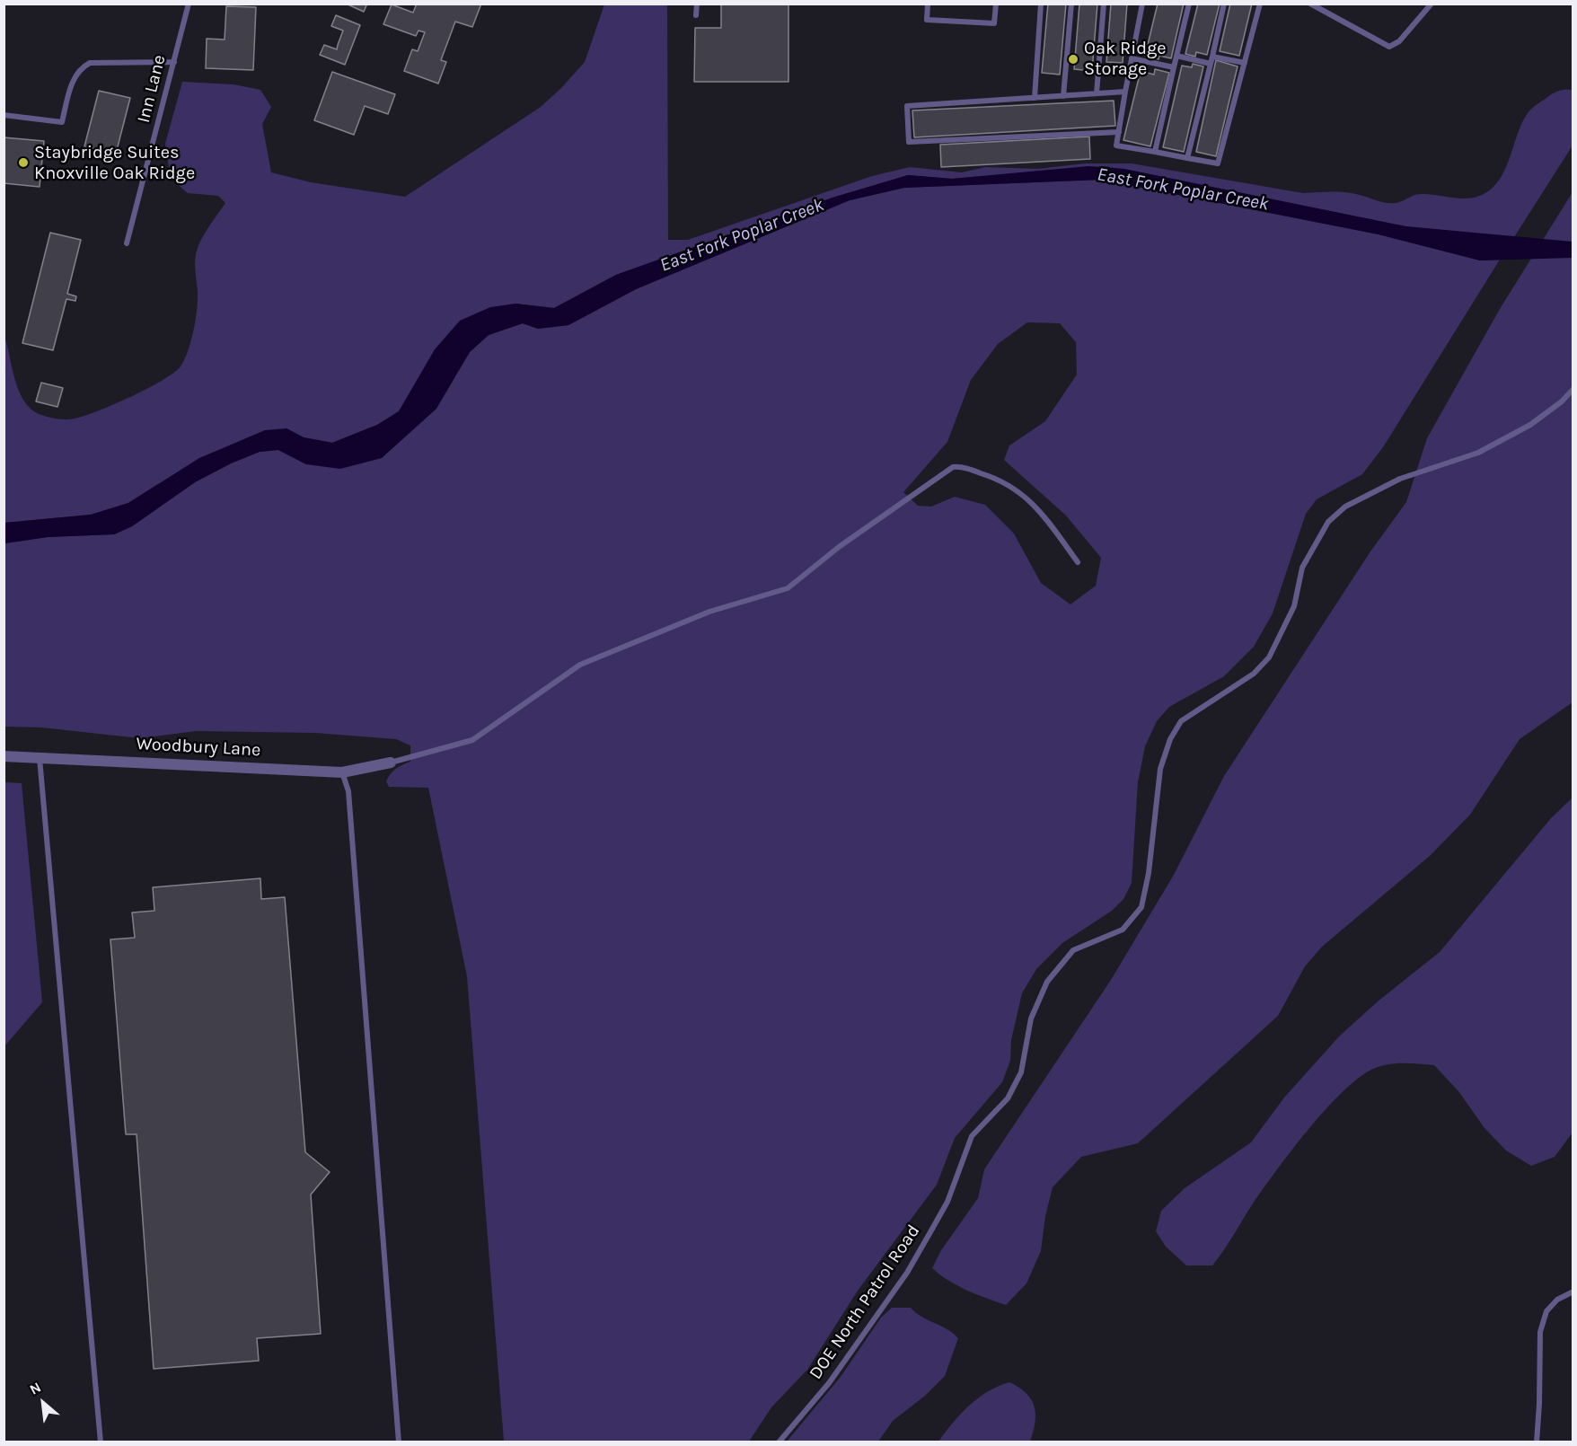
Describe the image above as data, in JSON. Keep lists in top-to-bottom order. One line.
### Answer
{"streets":{"street":["Woodbury Lane"],"lane":["Inn Lane","DOE North Patrol Road"]},"water":["East Fork Poplar Creek"],"places":["Oak Ridge Storage","Staybridge Suites Knoxville Oak Ridge"],"north":"top left"}
